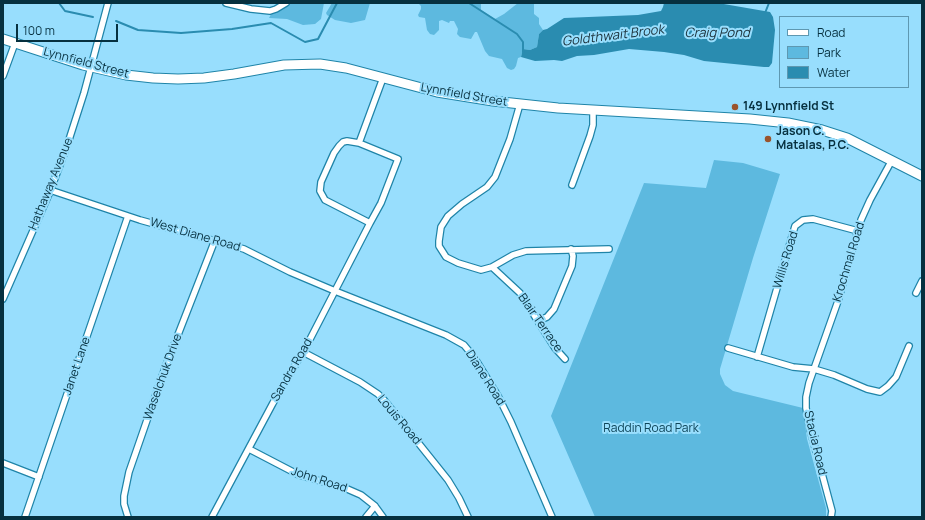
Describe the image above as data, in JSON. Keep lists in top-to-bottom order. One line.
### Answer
{"streets":{"main road":["Lynnfield Street"],"street":["Hathaway Avenue","West Diane Road","Willis Road","Krochmal Road","Blair Terrace","Janet Lane","Sandra Road","Waselchuk Drive","Diane Road","Louis Road","Stacia Road","John Road"]},"crossings":[["Lynnfield Street","Hathaway Avenue"],["Lynnfield Street","Krochmal Road"],["Hathaway Avenue","West Diane Road"],["West Diane Road","Janet Lane"],["West Diane Road","Sandra Road"],["West Diane Road","Waselchuk Drive"],["West Diane Road","Diane Road"],["Willis Road","Krochmal Road"],["Krochmal Road","Stacia Road"],["Sandra Road","Diane Road"],["Sandra Road","Louis Road"],["Sandra Road","John Road"]],"water":["Craig Pond","Goldthwait Brook"],"parks":["Raddin Road Park"],"places":["149 Lynnfield St","Jason C. Matalas, P.C."],"legend":["Road","Park","Water"],"scale_bar":"100 m"}
